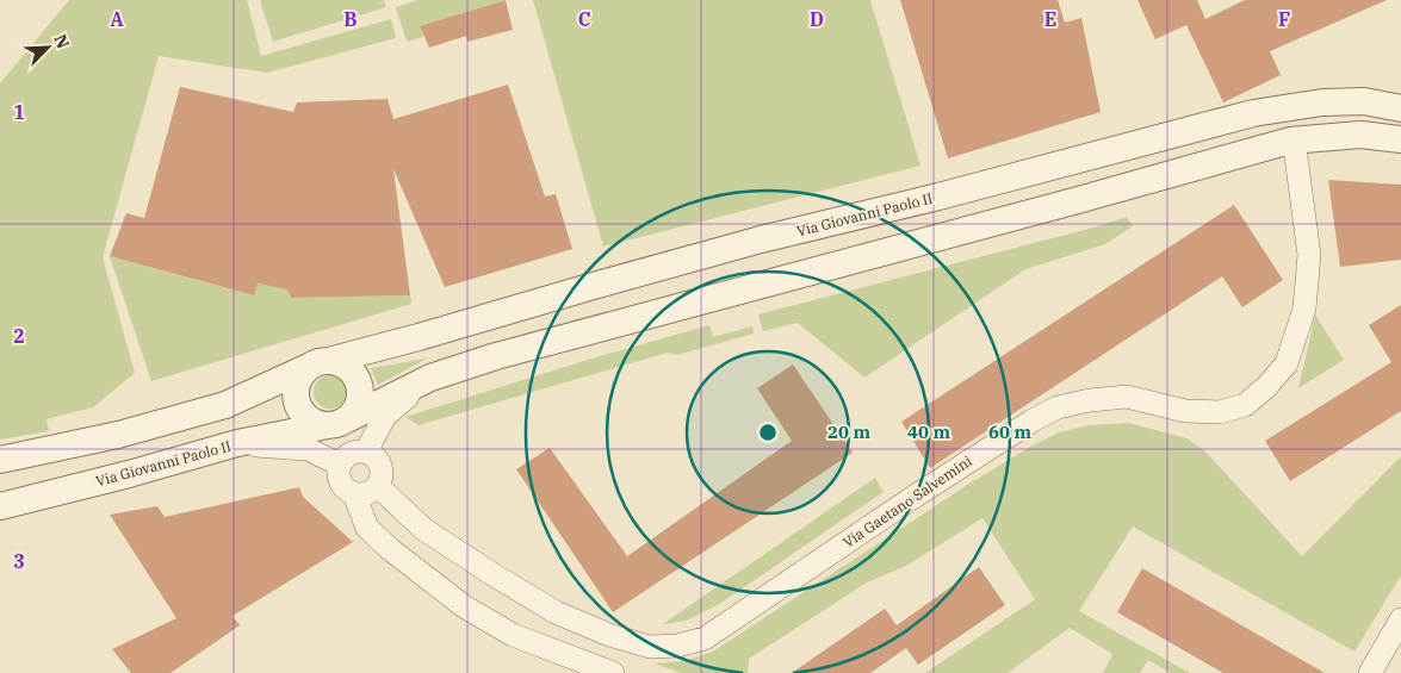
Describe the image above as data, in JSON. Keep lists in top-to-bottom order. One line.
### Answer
{"streets":{"street":["Via Giovanni Paolo II","Via Gaetano Salvemini"]},"crossings":[["Via Giovanni Paolo II","Via Gaetano Salvemini"]],"north":"top right","grid":{"columns":["A","B","C","D","E","F"],"rows":["1","2","3"]},"rings":["20 m","40 m","60 m"]}
